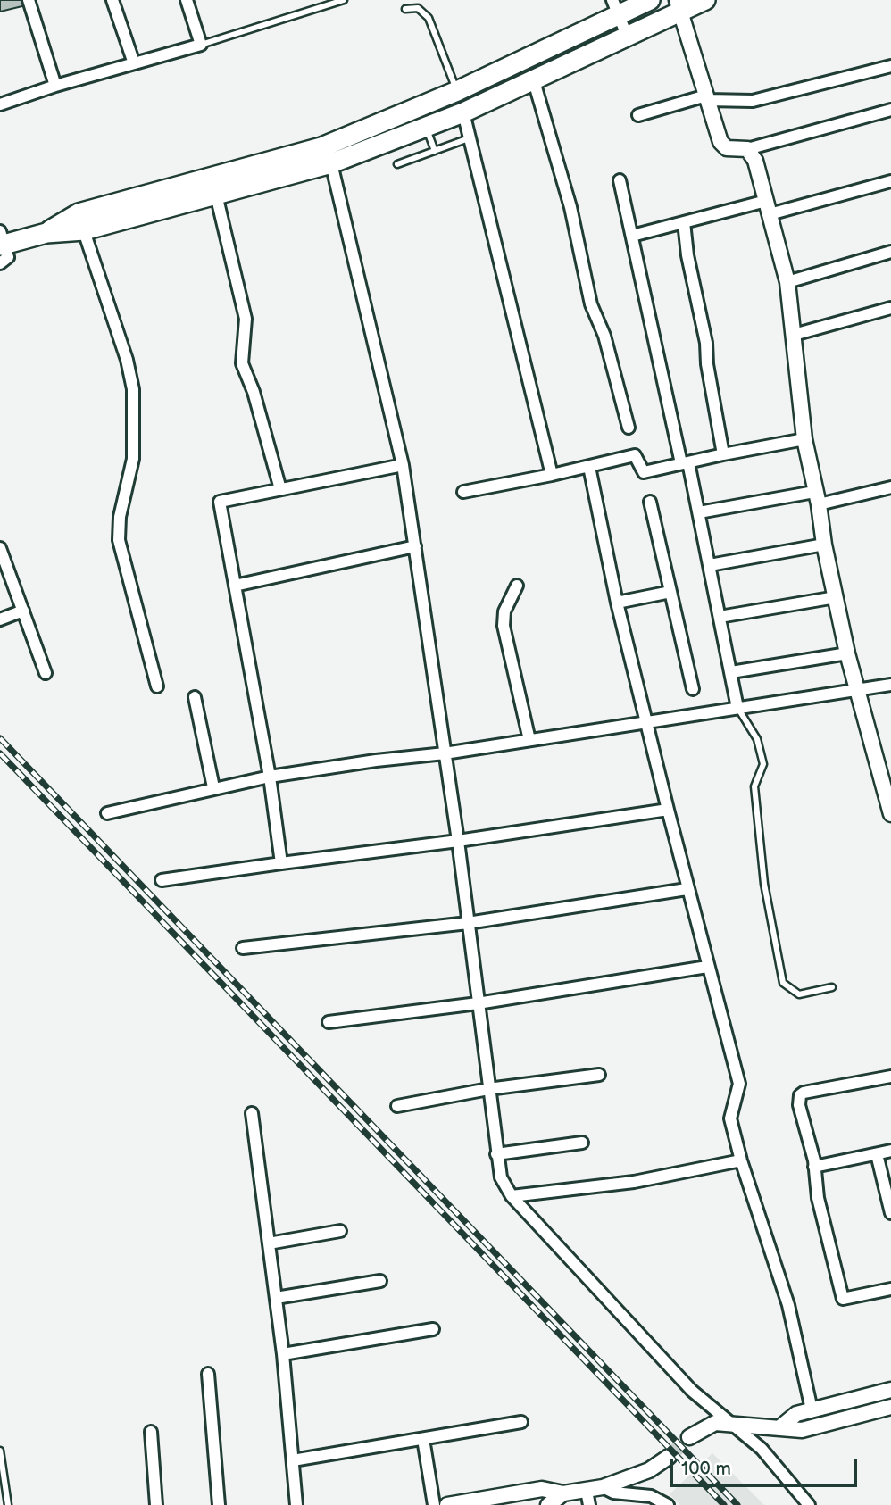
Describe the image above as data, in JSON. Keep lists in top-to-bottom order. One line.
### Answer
{"scale_bar":"100 m"}
